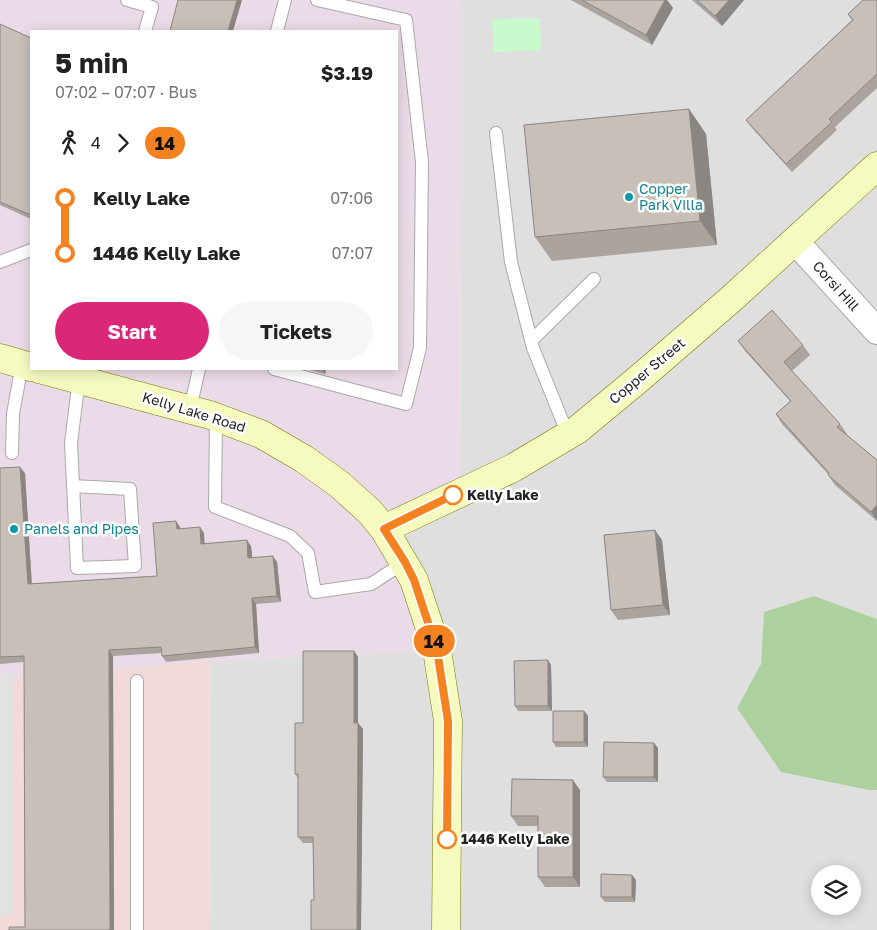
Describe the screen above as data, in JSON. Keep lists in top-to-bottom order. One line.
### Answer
{"streets":{"street":["Corsi Hill","Copper Street","Kelly Lake Road"]},"crossings":[["Corsi Hill","Copper Street"],["Copper Street","Kelly Lake Road"]],"places":["Copper Park Villa","Kelly Lake","Panels and Pipes","1446 Kelly Lake"],"lines":["bus line 14"],"page":{"on_map":"14","heading":["5 min","07:02 – 07:07 · Bus","$3.19"],"legs":["4","14"],"list":[{"name":"Kelly Lake","value":"07:06"},{"name":"1446 Kelly Lake","value":"07:07"}],"buttons":["Start","Tickets"]}}
